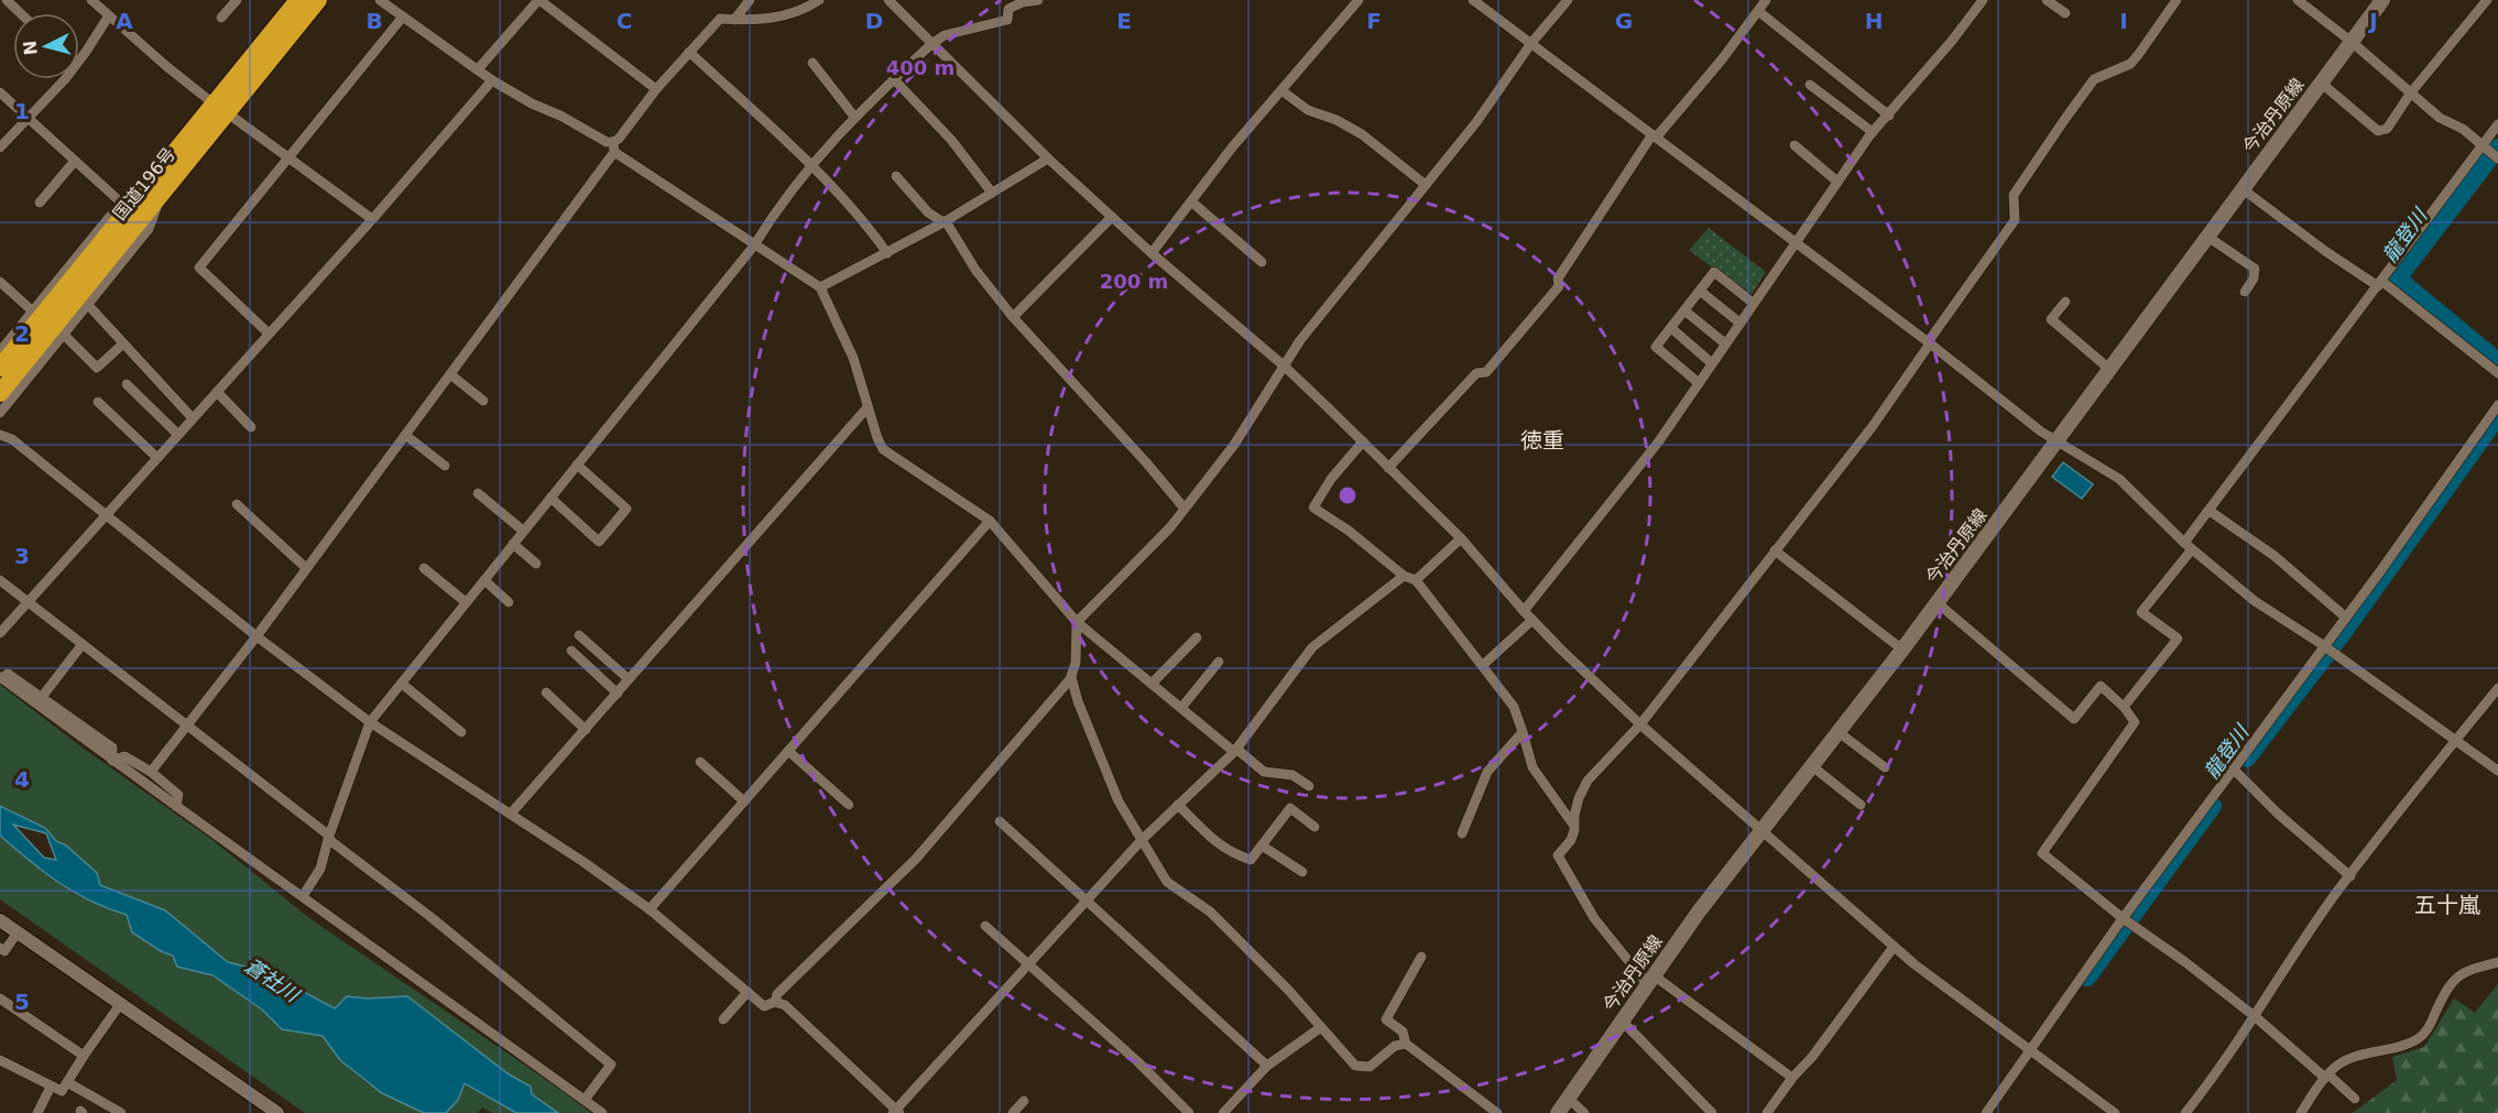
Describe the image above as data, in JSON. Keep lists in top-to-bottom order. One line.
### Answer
{"streets":{"highway":["国道196号"],"main road":["今治丹原線"]},"districts":["徳重","五十嵐"],"water":["龍登川","蒼社川"],"north":"left","grid":{"columns":["A","B","C","D","E","F","G","H","I","J"],"rows":["1","2","3","4","5"]},"rings":["400 m","200 m"]}
